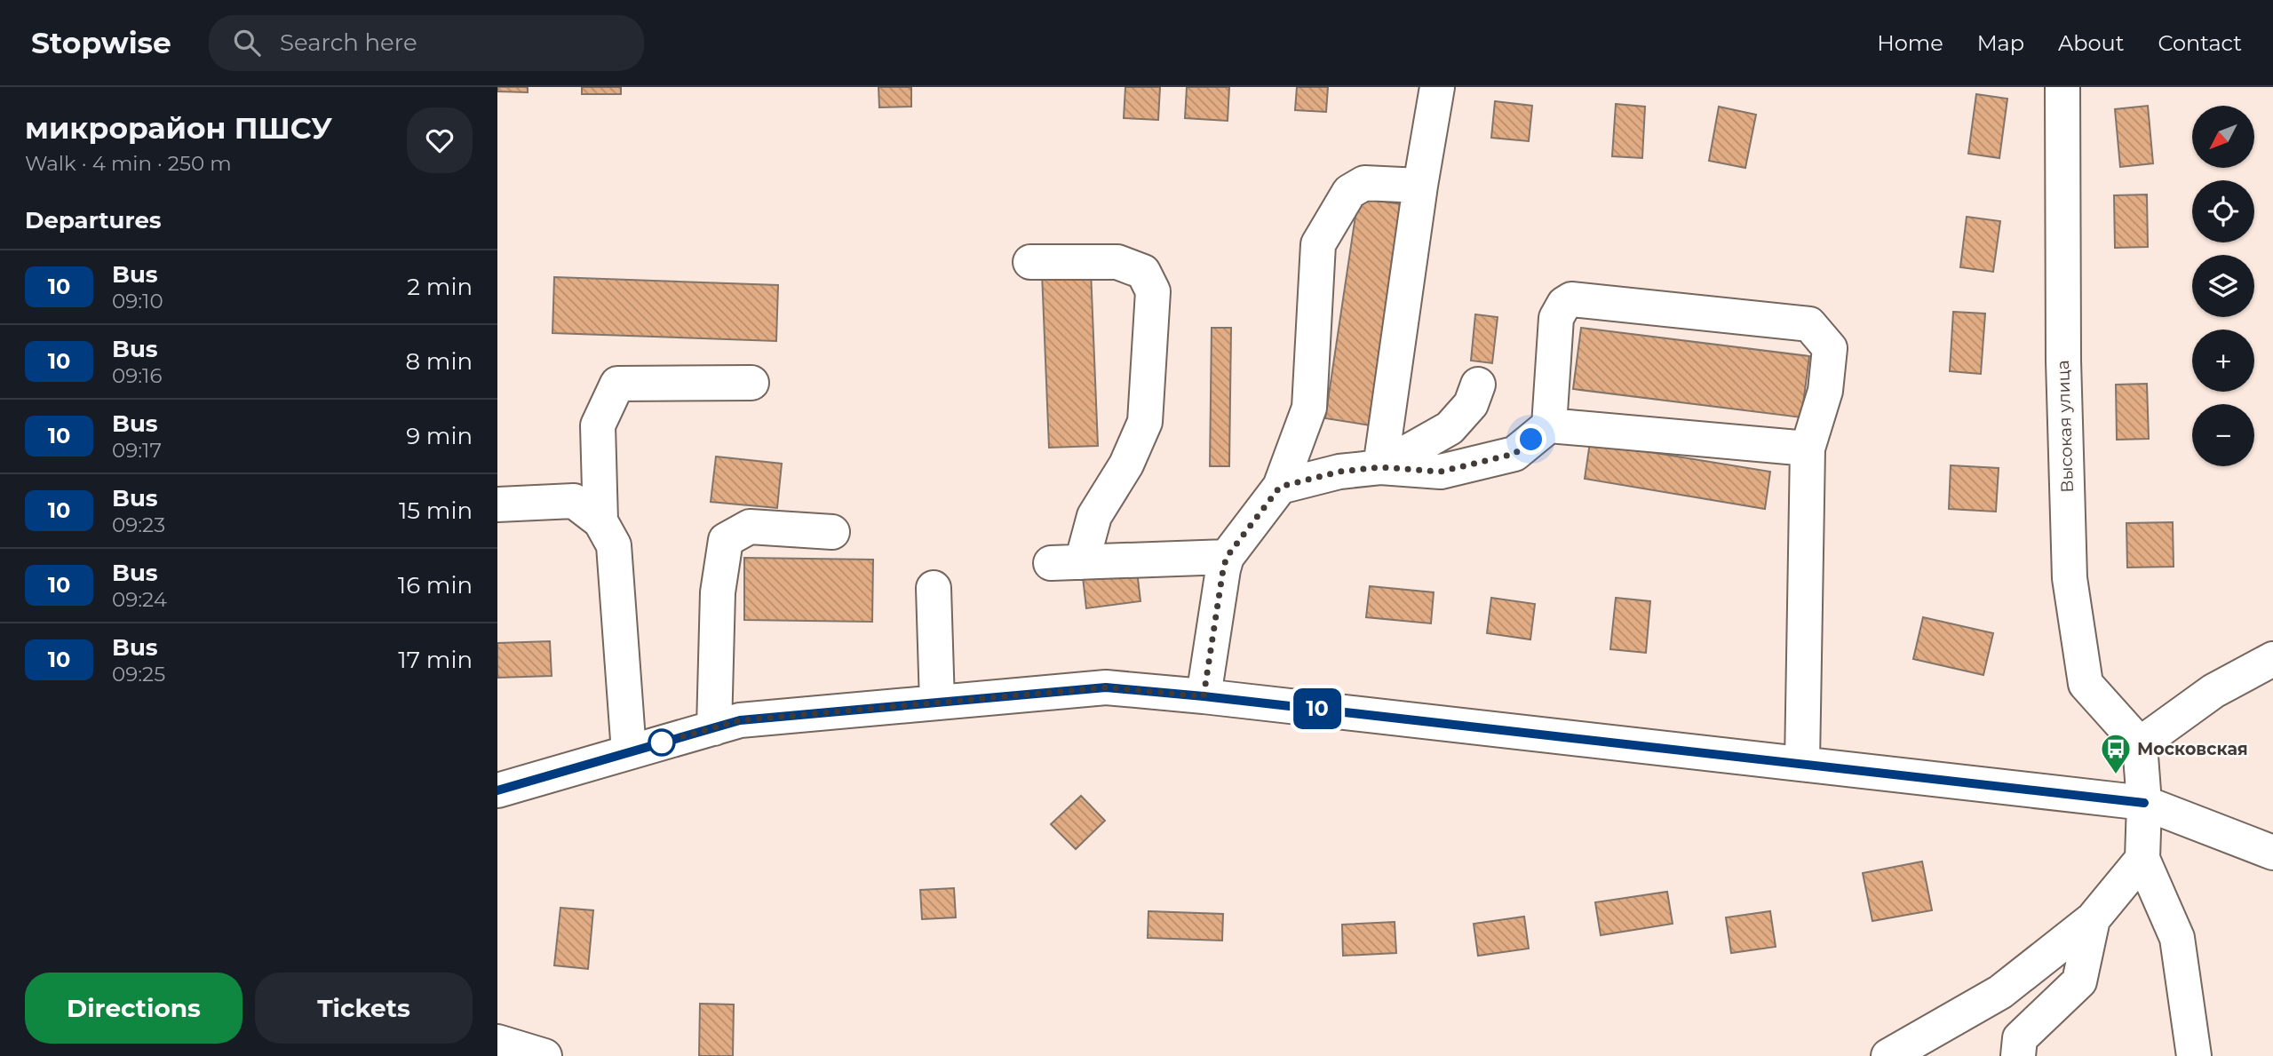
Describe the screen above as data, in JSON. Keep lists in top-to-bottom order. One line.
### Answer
{"streets":{"street":["Высокая улица"]},"places":{"bus stop":["Московская"]},"lines":["bus line 10"],"north":"bottom left","page":{"header":"Stopwise","search":"Search here","nav":["Home","Map","About","Contact"],"heading":[["микрорайон ПШСУ","Walk · 4 min · 250 m"],"Departures"],"on_map":"10","map_buttons":["+","−"],"list":[{"mark":"10","name":"Bus","note":"09:10","value":"2 min"},{"mark":"10","name":"Bus","note":"09:16","value":"8 min"},{"mark":"10","name":"Bus","note":"09:17","value":"9 min"},{"mark":"10","name":"Bus","note":"09:23","value":"15 min"},{"mark":"10","name":"Bus","note":"09:24","value":"16 min"},{"mark":"10","name":"Bus","note":"09:25","value":"17 min"}],"buttons":["Directions","Tickets"]}}
